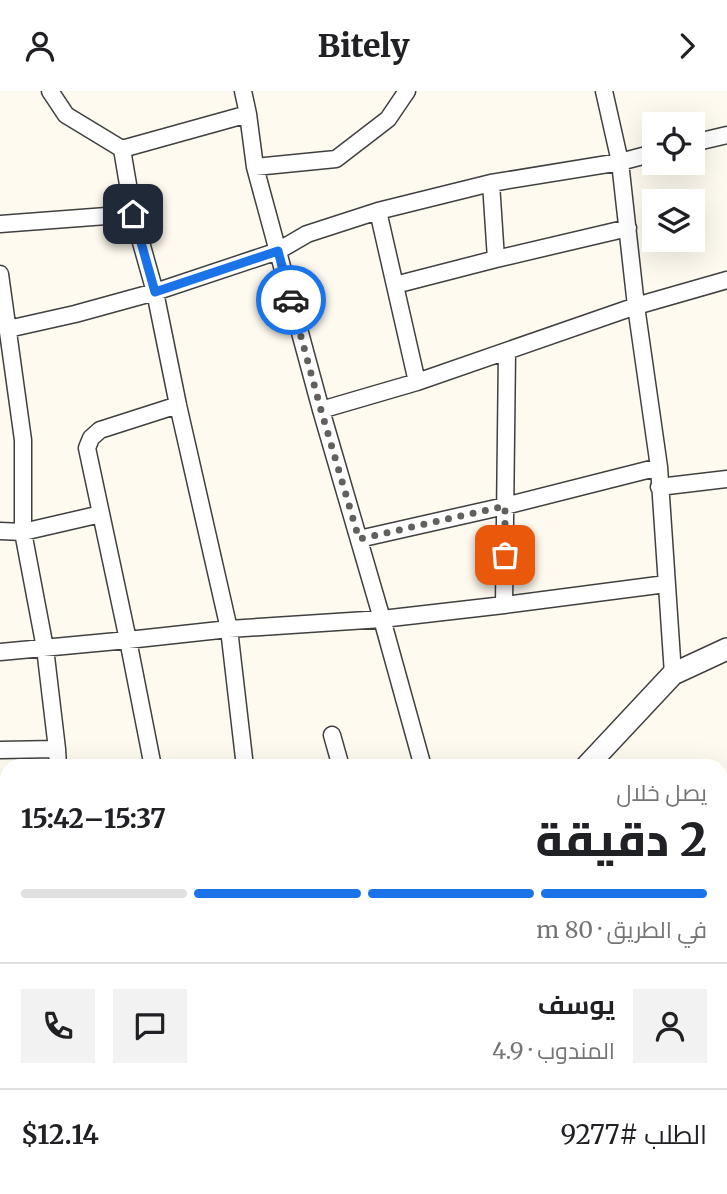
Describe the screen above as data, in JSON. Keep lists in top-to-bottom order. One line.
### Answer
{"page":{"header":"Bitely","heading":["2 دقيقة","يصل خلال","15:37–15:42"],"panel":["يوسف","المندوب · 4.9","الطلب #9277","$12.14"],"bar":"في الطريق · 80 m"}}
